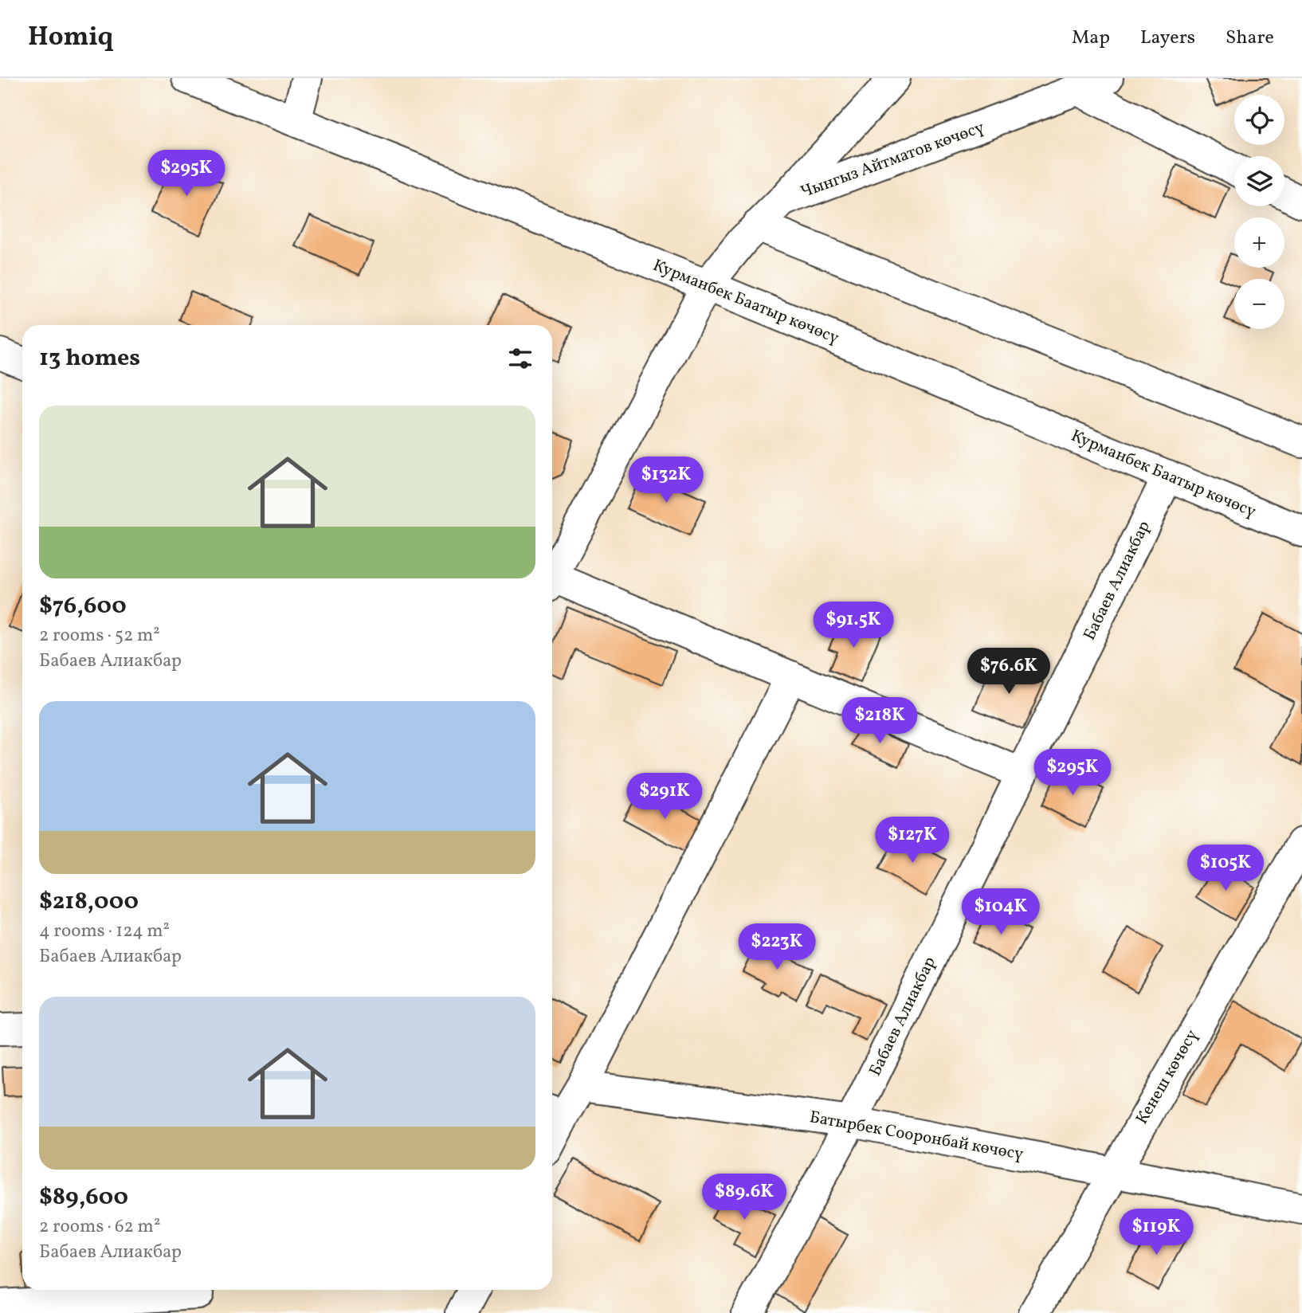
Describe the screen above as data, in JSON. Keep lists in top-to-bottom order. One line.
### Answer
{"streets":{"main road":["Чынгыз Айтматов көчөсү","Курманбек Баатыр көчөсү","Бабаев Алиакбар","Кенеш көчөсү","Батырбек Сооронбай көчөсү"]},"crossings":[["Чынгыз Айтматов көчөсү","Курманбек Баатыр көчөсү"],["Курманбек Баатыр көчөсү","Бабаев Алиакбар"],["Бабаев Алиакбар","Батырбек Сооронбай көчөсү"],["Кенеш көчөсү","Батырбек Сооронбай көчөсү"]],"page":{"header":"Homiq","nav":["Map","Layers","Share"],"map_buttons":["+","−"],"price":["$295K","$132K","$91.5K","$76.6K","$218K","$295K","$291K","$127K","$105K","$104K","$223K","$89.6K","$119K"],"heading":"13 homes","list":[{"name":"$76,600","note":"2 rooms · 52 m² · Бабаев Алиакбар"},{"name":"$218,000","note":"4 rooms · 124 m² · Бабаев Алиакбар"},{"name":"$89,600","note":"2 rooms · 62 m² · Бабаев Алиакбар"}]}}
